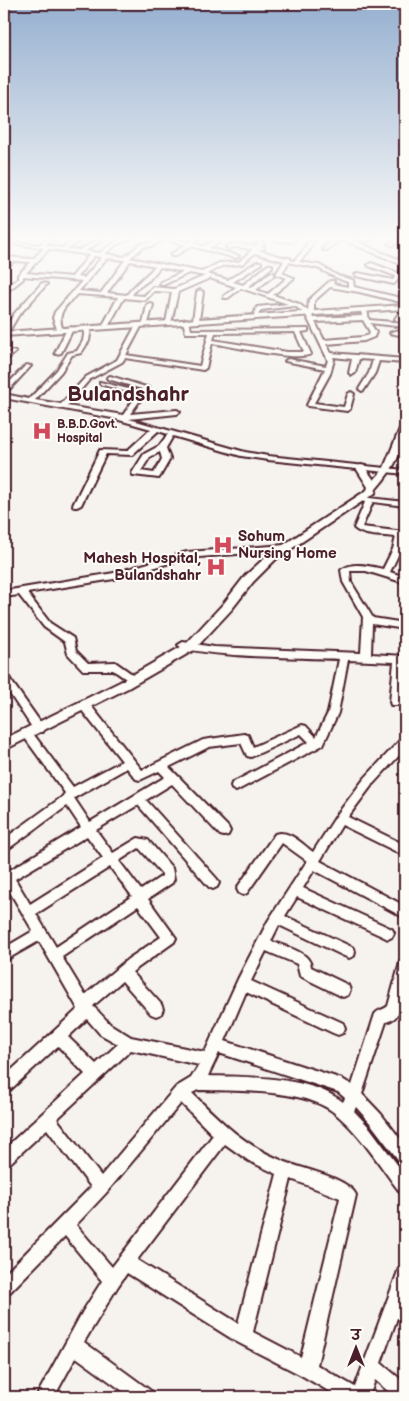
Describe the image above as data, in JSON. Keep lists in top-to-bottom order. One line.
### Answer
{"districts":["Bulandshahr"],"places":{"hospital":["B.B.D.Govt. Hospital","Sohum Nursing Home","Mahesh Hospital, Bulandshahr"]},"north":"top"}
